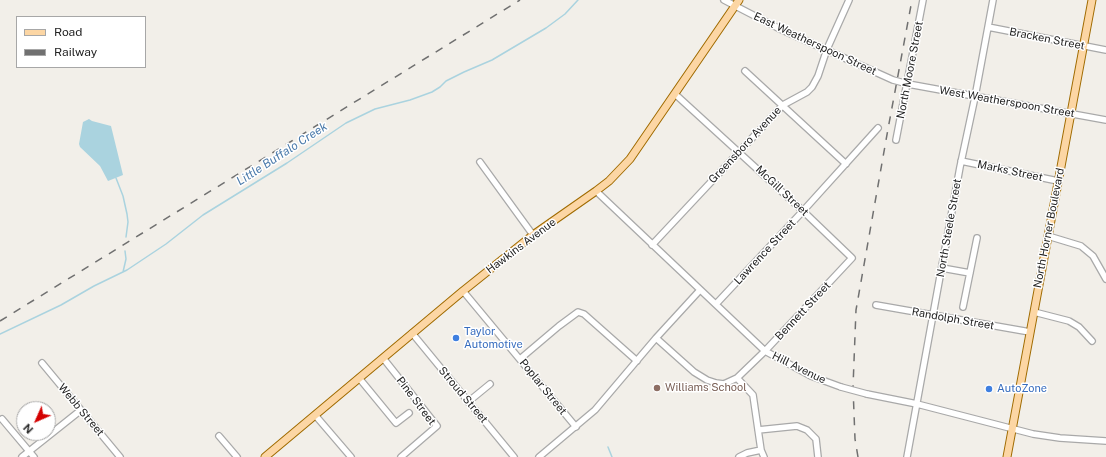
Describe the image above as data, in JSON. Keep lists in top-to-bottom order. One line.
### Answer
{"streets":{"main road":["North Horner Boulevard","Hawkins Avenue"],"street":["Bracken Street","East Weatherspoon Street","North Moore Street","West Weatherspoon Street","Greensboro Avenue","Marks Street","McGill Street","North Steele Street","Lawrence Street","Bennett Street","Randolph Street","Hill Avenue","Poplar Street","Stroud Street","Pine Street","Webb Street"]},"crossings":[["Bracken Street","North Steele Street"],["Bracken Street","North Horner Boulevard"],["East Weatherspoon Street","North Moore Street"],["East Weatherspoon Street","West Weatherspoon Street"],["East Weatherspoon Street","Greensboro Avenue"],["East Weatherspoon Street","Hawkins Avenue"],["North Moore Street","West Weatherspoon Street"],["West Weatherspoon Street","North Steele Street"],["West Weatherspoon Street","North Horner Boulevard"],["Greensboro Avenue","McGill Street"],["Greensboro Avenue","Hill Avenue"],["Marks Street","North Steele Street"],["Marks Street","North Horner Boulevard"],["McGill Street","Hawkins Avenue"],["McGill Street","Lawrence Street"],["McGill Street","Bennett Street"],["North Steele Street","Randolph Street"],["North Steele Street","Hill Avenue"],["North Horner Boulevard","Randolph Street"],["North Horner Boulevard","Hill Avenue"],["Hawkins Avenue","Hill Avenue"],["Hawkins Avenue","Poplar Street"],["Hawkins Avenue","Stroud Street"],["Hawkins Avenue","Pine Street"],["Lawrence Street","Hill Avenue"],["Bennett Street","Hill Avenue"]],"water":["Little Buffalo Creek"],"places":["Taylor Automotive","Williams School","AutoZone"],"legend":["Road","Railway"],"north":"bottom left"}
